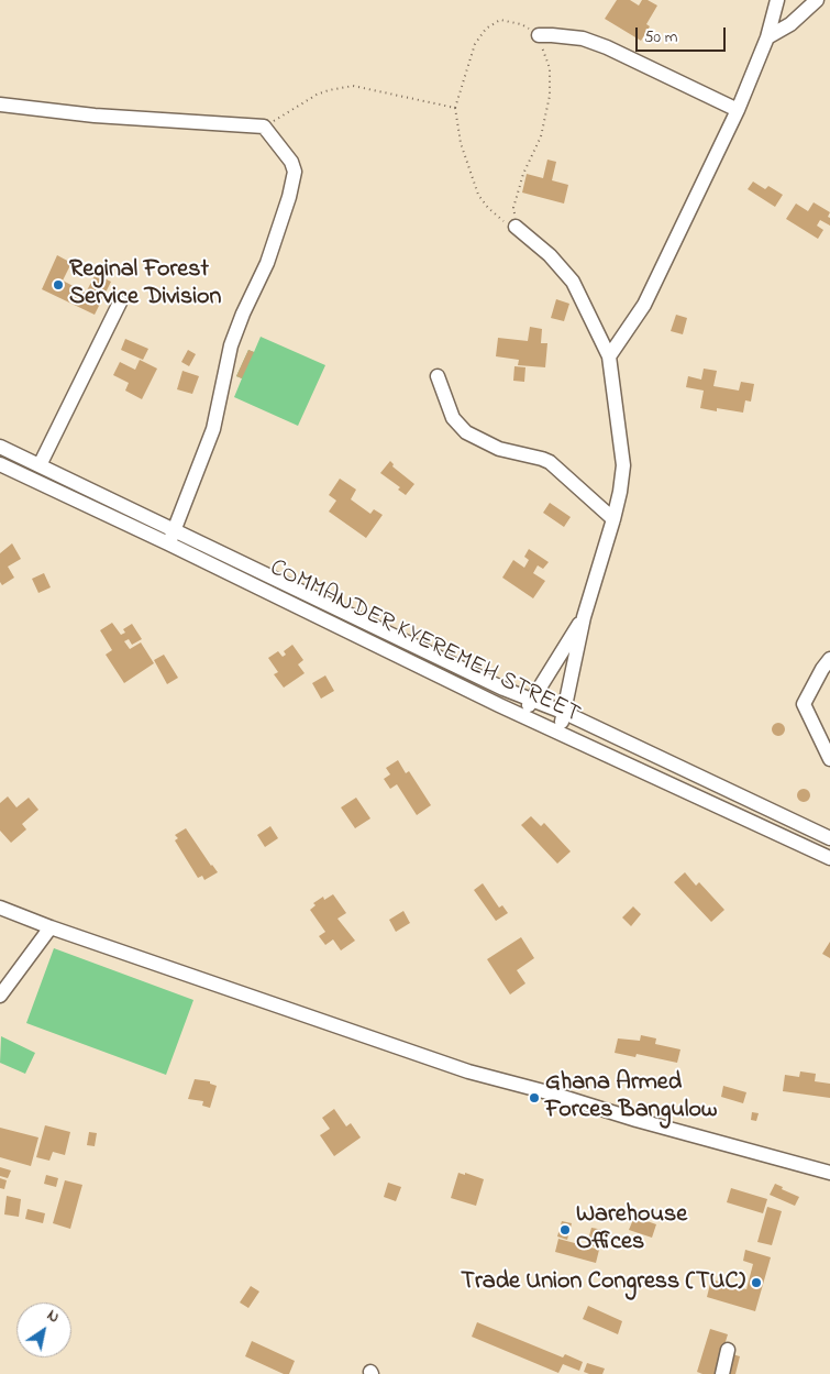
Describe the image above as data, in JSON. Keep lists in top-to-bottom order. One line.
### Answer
{"streets":{"street":["COMMANDER KYEREMEH STREET"]},"places":["Reginal Forest Service Division","Ghana Armed Forces Bangulow","Warehouse Offices","Trade Union Congress (TUC)"],"scale_bar":"50 m","north":"top right"}
